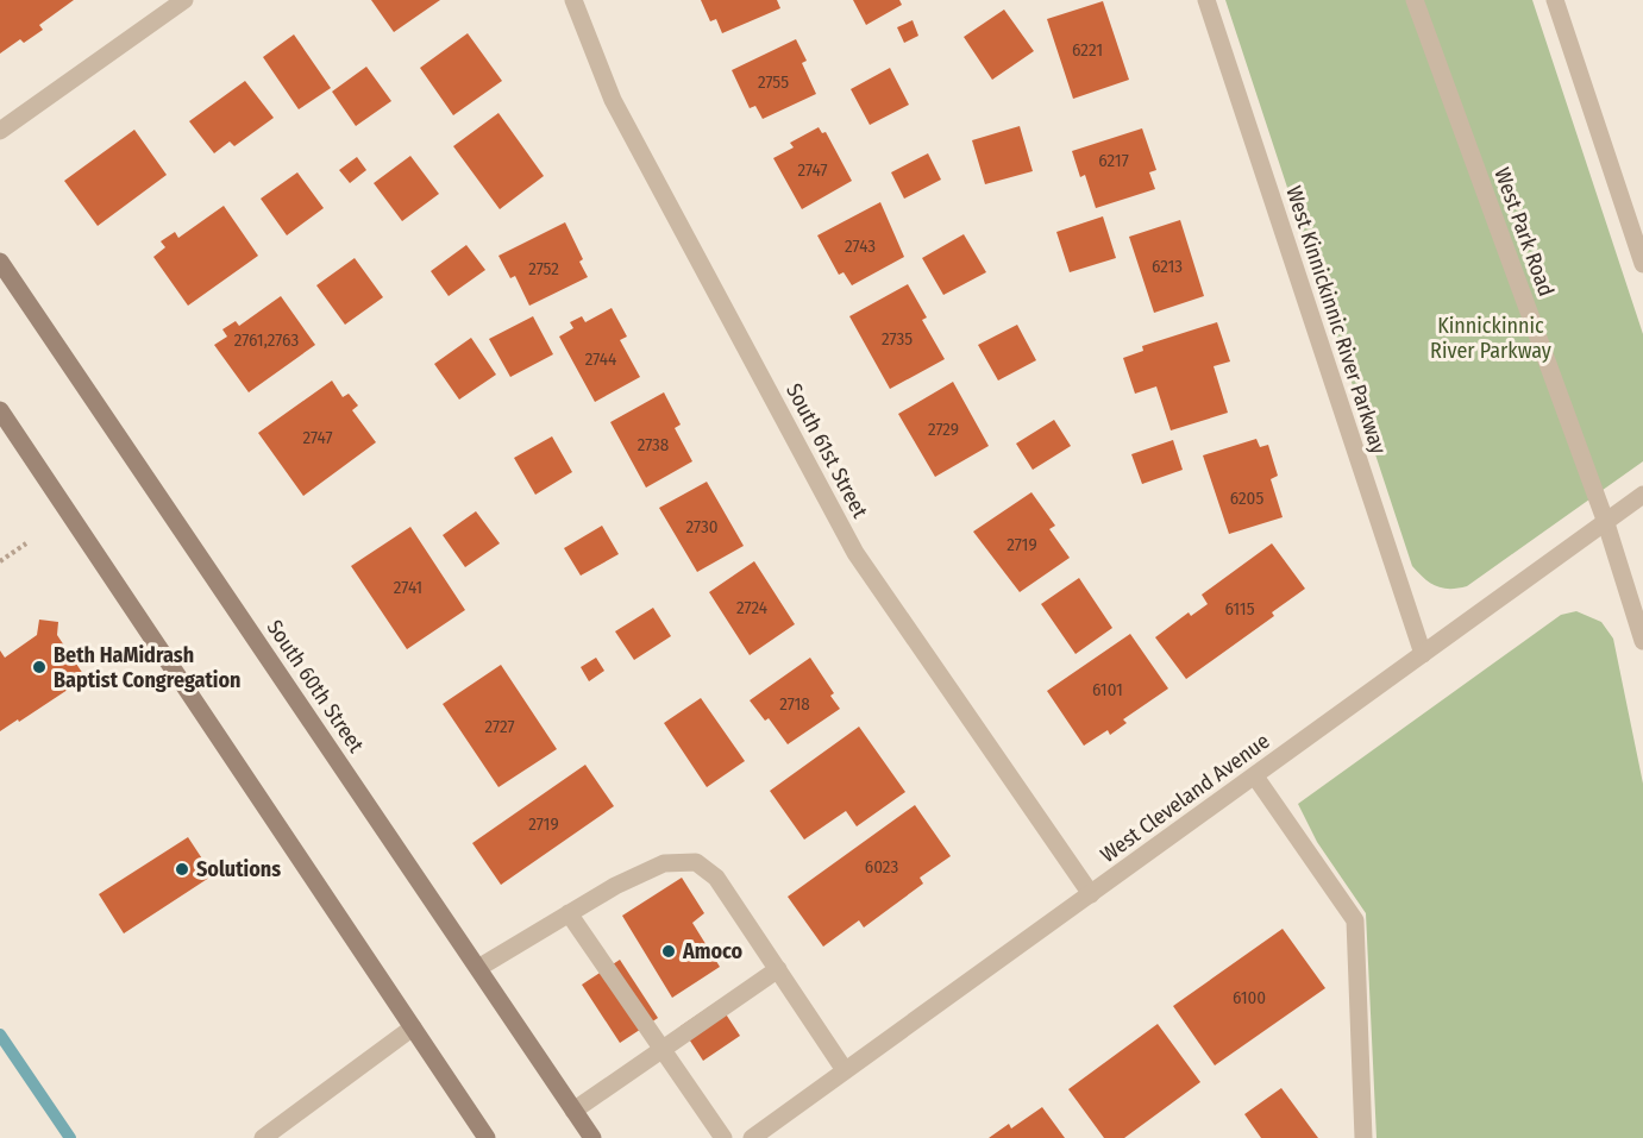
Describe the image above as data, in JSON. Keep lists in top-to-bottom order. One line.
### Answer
{"streets":{"main road":["South 60th Street"],"street":["West Park Road","West Kinnickinnic River Parkway","South 61st Street","West Cleveland Avenue"]},"crossings":[["West Park Road","West Cleveland Avenue"],["West Kinnickinnic River Parkway","West Cleveland Avenue"],["South 61st Street","West Cleveland Avenue"]],"parks":["Kinnickinnic River Parkway"],"places":["Beth HaMidrash Baptist Congregation","Solutions","Amoco"],"house_numbers":["6221","2755","6217","2747","2743","6213","2752","2735","2761,2763","2744","2729","2747","2738","6205","2730","2719","2741","2724","6115","6101","2718","2727","2719","6023","6100"]}
